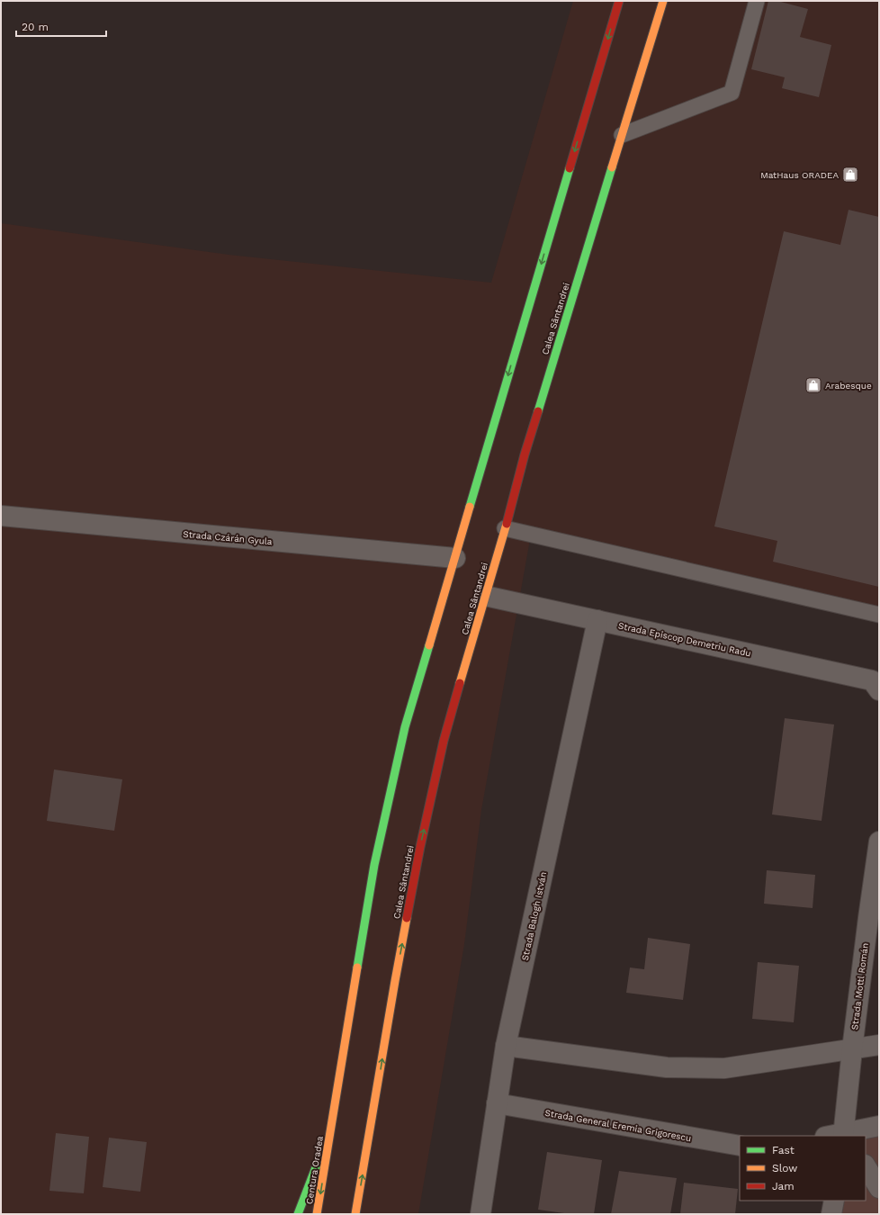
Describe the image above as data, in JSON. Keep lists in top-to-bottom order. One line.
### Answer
{"streets":{"highway":["Calea Sântandrei","Centura Oradea"],"street":["Strada Czárán Gyula","Strada Episcop Demetriu Radu","Strada Balogh István","Strada Mottl Román","Strada General Eremia Grigorescu"]},"crossings":[["Calea Sântandrei","Strada Episcop Demetriu Radu"],["Strada Episcop Demetriu Radu","Strada Balogh István"],["Strada Balogh István","Strada General Eremia Grigorescu"]],"places":{"shop":["MatHaus ORADEA","Arabesque"]},"legend":["Fast","Slow","Jam"],"scale_bar":"20 m"}
